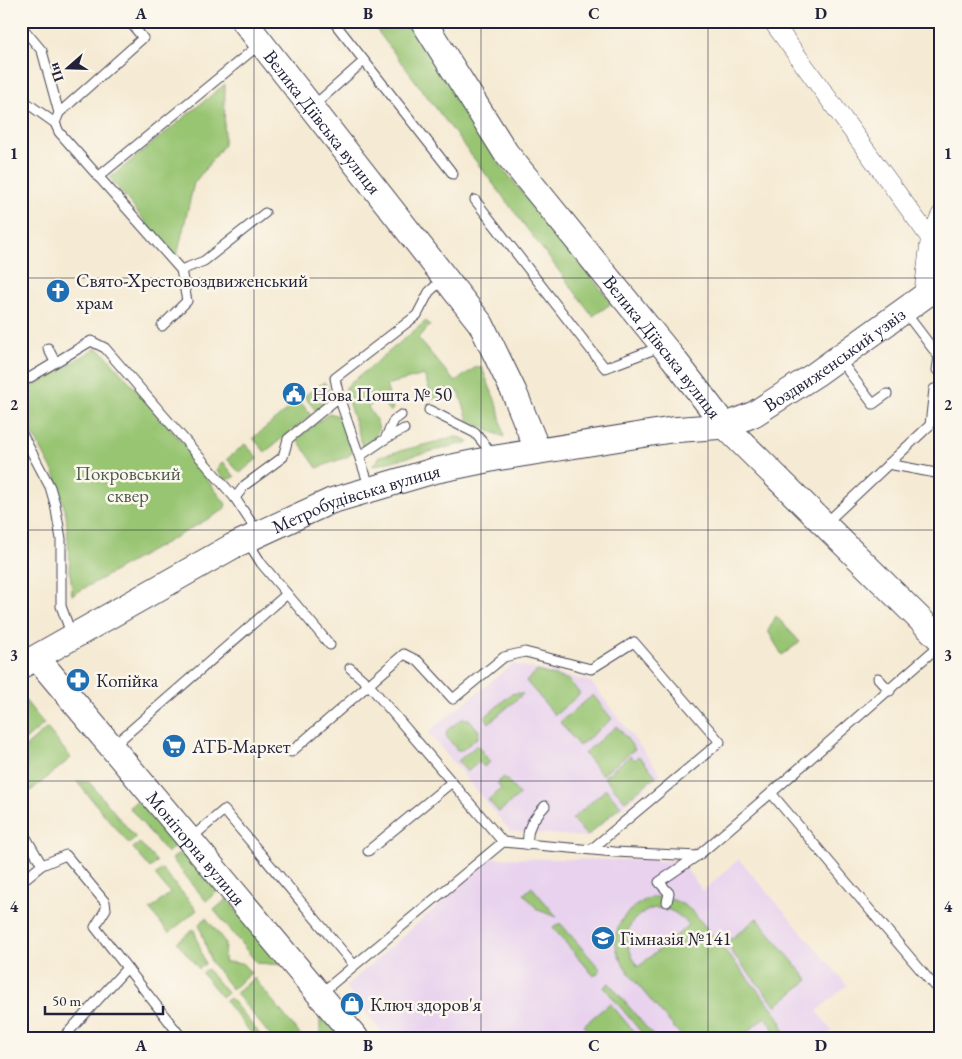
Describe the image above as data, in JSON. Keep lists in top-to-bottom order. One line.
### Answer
{"streets":{"main road":["Велика Діївська вулиця","Воздвиженський узвіз","Метробудівська вулиця","Моніторна вулиця"]},"crossings":[["Велика Діївська вулиця","Воздвиженський узвіз"],["Велика Діївська вулиця","Метробудівська вулиця"],["Воздвиженський узвіз","Метробудівська вулиця"],["Метробудівська вулиця","Моніторна вулиця"]],"parks":["Покровський сквер"],"places":{"church":["Свято-Хрестовоздвиженський храм"],"public building":["Нова Пошта № 50"],"pharmacy":["Копійка"],"supermarket":["АТБ-Маркет"],"school or university":["Гімназія №141"],"shop":["Ключ здоров'я"]},"scale_bar":"50 m","north":"left","grid":{"columns":["A","B","C","D"],"rows":["1","2","3","4"]}}
